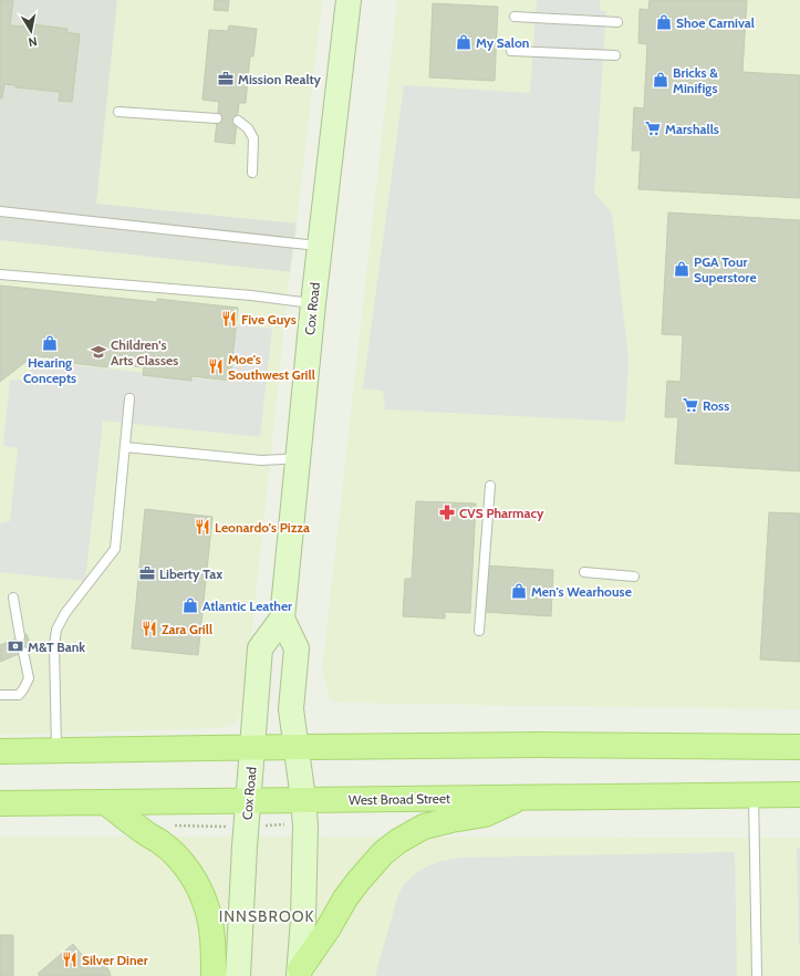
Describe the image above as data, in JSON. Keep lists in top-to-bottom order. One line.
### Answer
{"streets":{"main road":["Cox Road","West Broad Street"]},"crossings":[["Cox Road","West Broad Street"]],"districts":["INNSBROOK"],"places":{"shop":["Shoe Carnival","My Salon","Bricks & Minifigs","PGA Tour Superstore","Hearing Concepts","Men's Wearhouse","Atlantic Leather"],"office":["Mission Realty","Liberty Tax"],"supermarket":["Marshalls","Ross"],"restaurant":["Five Guys","Moe's Southwest Grill","Leonardo's Pizza","Zara Grill","Silver Diner"],"school or university":["Children’s Arts Classes"],"pharmacy":["CVS Pharmacy"],"bank":["M&T Bank"]},"north":"bottom"}
